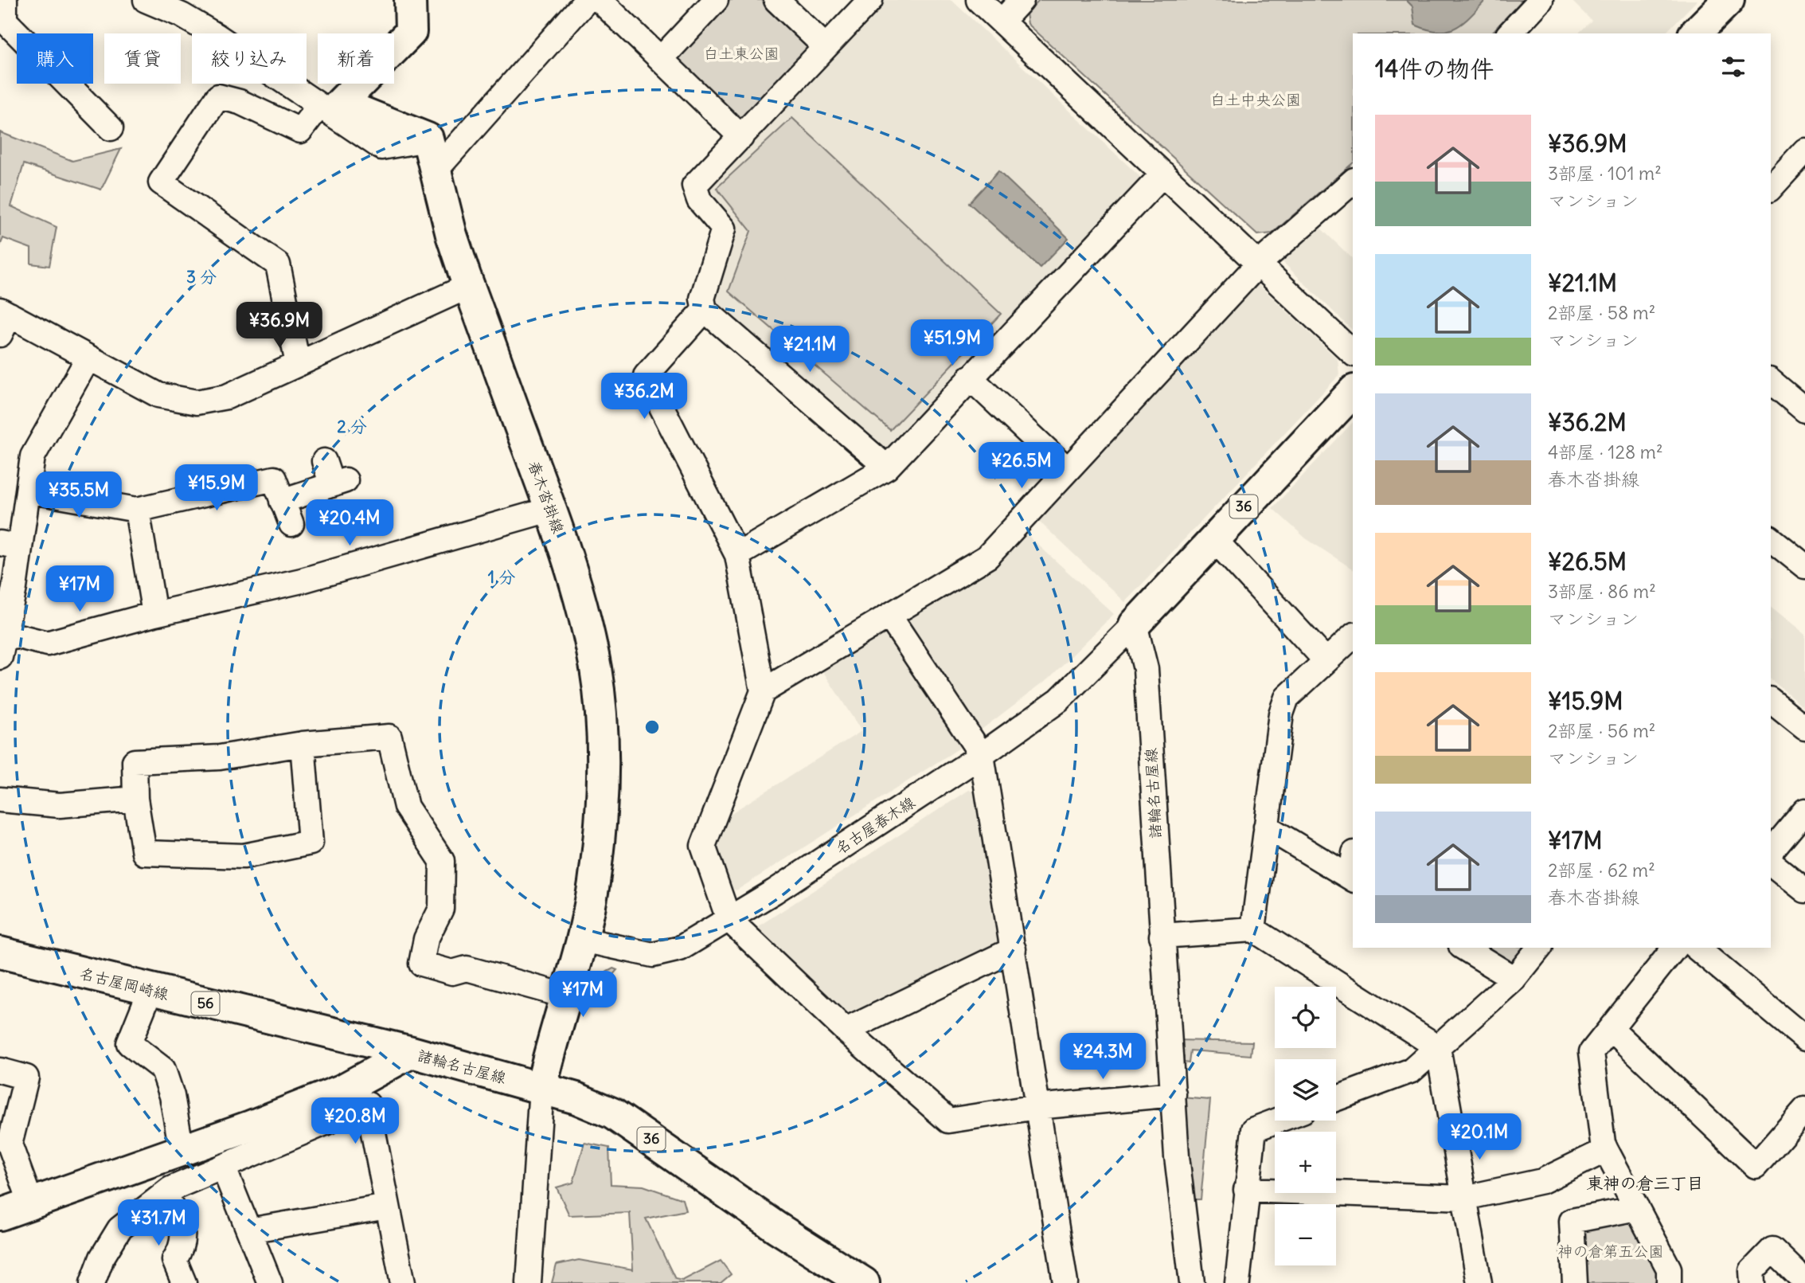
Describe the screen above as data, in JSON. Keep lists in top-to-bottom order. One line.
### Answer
{"streets":{"main road":["春木沓掛線","36","諸輪名古屋線","名古屋岡崎線","56"],"street":["名古屋春木線"]},"crossings":[["春木沓掛線","諸輪名古屋線"],["春木沓掛線","名古屋春木線"],["36","諸輪名古屋線"],["36","名古屋春木線"],["諸輪名古屋線","名古屋春木線"],["諸輪名古屋線","名古屋岡崎線"]],"districts":["東神の倉三丁目"],"parks":["白土東公園","白土中央公園","神の倉第五公園"],"page":{"chip":["購入","賃貸","絞り込み","新着"],"heading":"14件の物件","list":[{"name":"¥36.9M","note":"3部屋 · 101 m² · マンション"},{"name":"¥21.1M","note":"2部屋 · 58 m² · マンション"},{"name":"¥36.2M","note":"4部屋 · 128 m² · 春木沓掛線"},{"name":"¥26.5M","note":"3部屋 · 86 m² · マンション"},{"name":"¥15.9M","note":"2部屋 · 56 m² · マンション"},{"name":"¥17M","note":"2部屋 · 62 m² · 春木沓掛線"}],"price":["¥36.9M","¥51.9M","¥21.1M","¥36.2M","¥26.5M","¥15.9M","¥35.5M","¥20.4M","¥17M","¥17M","¥24.3M","¥20.8M","¥20.1M","¥31.7M"],"map_buttons":["+","−"]},"rings":["3 分","2 分","1 分"]}
